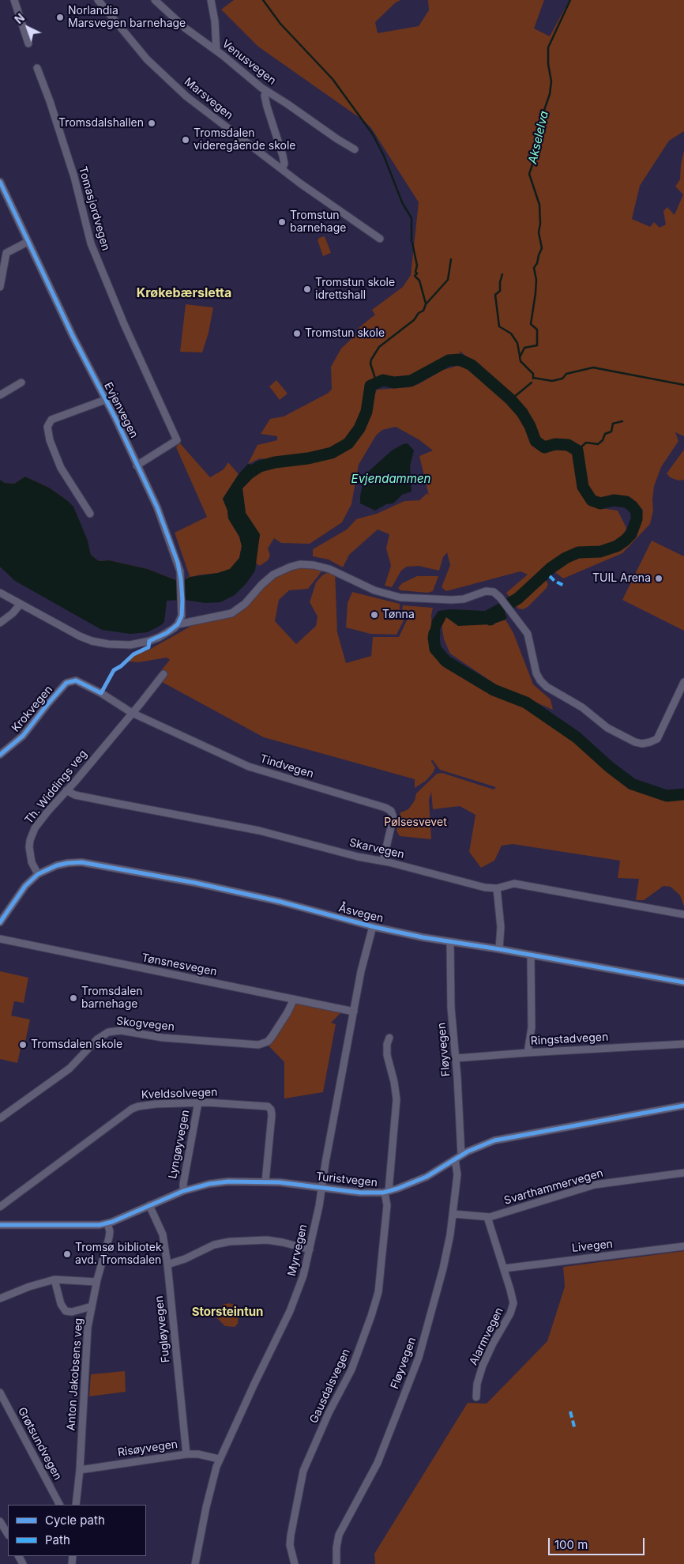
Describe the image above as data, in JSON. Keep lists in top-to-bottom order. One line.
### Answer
{"streets":{"street":["Venusvegen","Marsvegen","Tomasjordvegen","Evjenvegen","Krokvegen","Tindvegen","Th. Widdings veg","Skarvegen","Åsvegen","Tønsnesvegen","Skogvegen","Ringstadvegen","Fløyvegen","Kveldsolvegen","Lyngøyvegen","Turistvegen","Svarthammervegen","Livegen","Myrvegen","Fugløyvegen","Alarmvegen","Anton Jakobsens veg","Gausdalsvegen","Grøtsundvegen","Risøyvegen"]},"crossings":[["Tomasjordvegen","Evjenvegen"],["Krokvegen","Tindvegen"],["Krokvegen","Th. Widdings veg"],["Tindvegen","Th. Widdings veg"],["Tindvegen","Skarvegen"],["Th. Widdings veg","Skarvegen"],["Th. Widdings veg","Åsvegen"],["Åsvegen","Fløyvegen"],["Åsvegen","Myrvegen"],["Tønsnesvegen","Skogvegen"],["Tønsnesvegen","Myrvegen"],["Ringstadvegen","Fløyvegen"],["Fløyvegen","Turistvegen"],["Fløyvegen","Svarthammervegen"],["Kveldsolvegen","Lyngøyvegen"],["Kveldsolvegen","Turistvegen"],["Lyngøyvegen","Turistvegen"],["Turistvegen","Myrvegen"],["Turistvegen","Fugløyvegen"],["Turistvegen","Anton Jakobsens veg"],["Turistvegen","Gausdalsvegen"],["Svarthammervegen","Alarmvegen"],["Livegen","Alarmvegen"],["Myrvegen","Risøyvegen"],["Fugløyvegen","Risøyvegen"],["Anton Jakobsens veg","Risøyvegen"]],"districts":["Krøkebærsletta","Storsteintun"],"water":["Akselelva","Evjendammen"],"parks":["Pølsesvevet"],"places":["Norlandia Marsvegen barnehage","Tromsdalshallen","Tromsdalen videregående skole","Tromstun barnehage","Tromstun skole idrettshall","Tromstun skole","TUIL Arena","Tønna","Tromsdalen barnehage","Tromsdalen skole","Tromsø bibliotek avd. Tromsdalen"],"legend":["Cycle path","Path"],"scale_bar":"100 m","north":"top left"}
